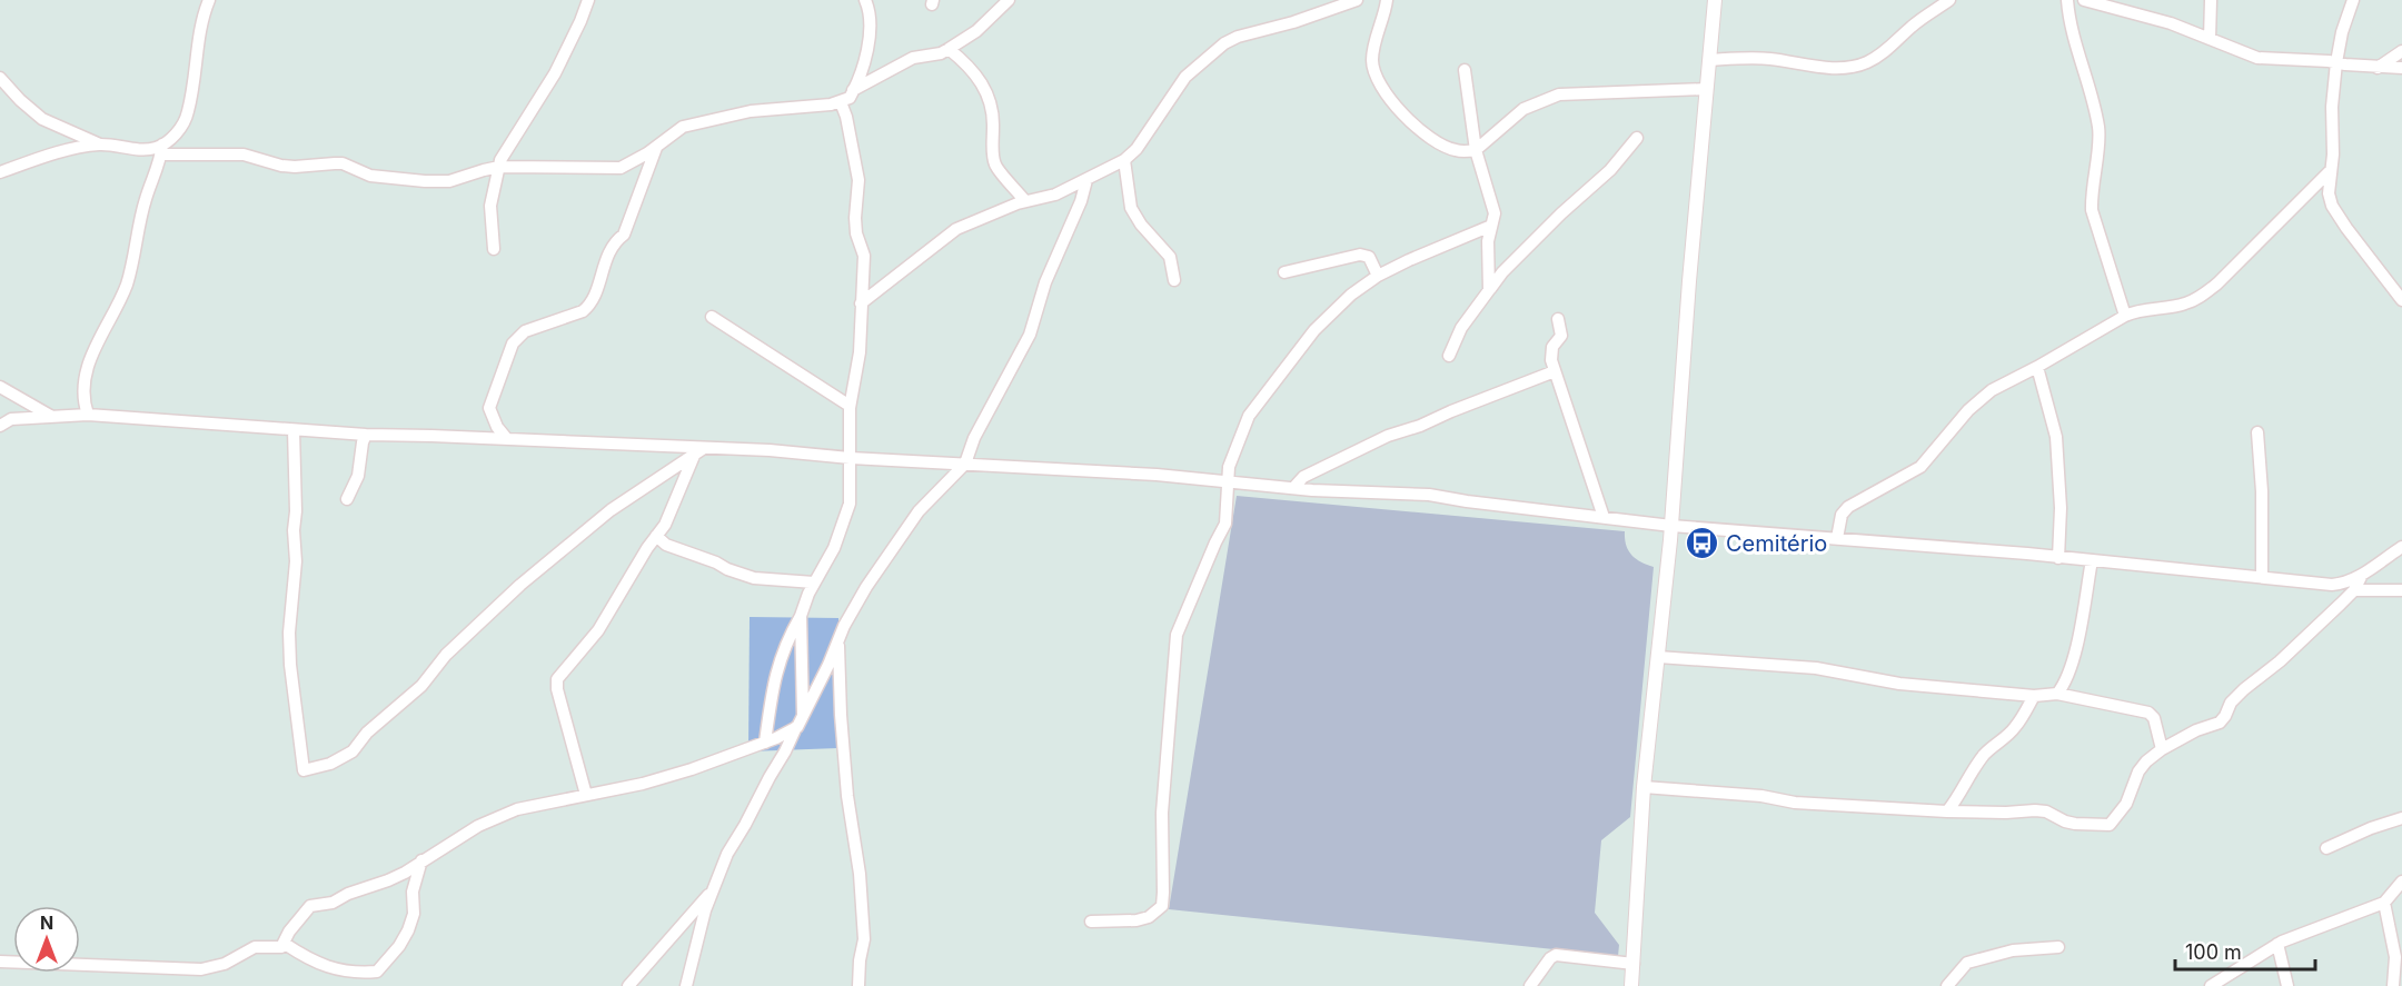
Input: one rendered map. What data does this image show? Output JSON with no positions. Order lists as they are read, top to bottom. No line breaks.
{"places":{"bus stop":["Cemitério"]},"scale_bar":"100 m","north":"top"}
